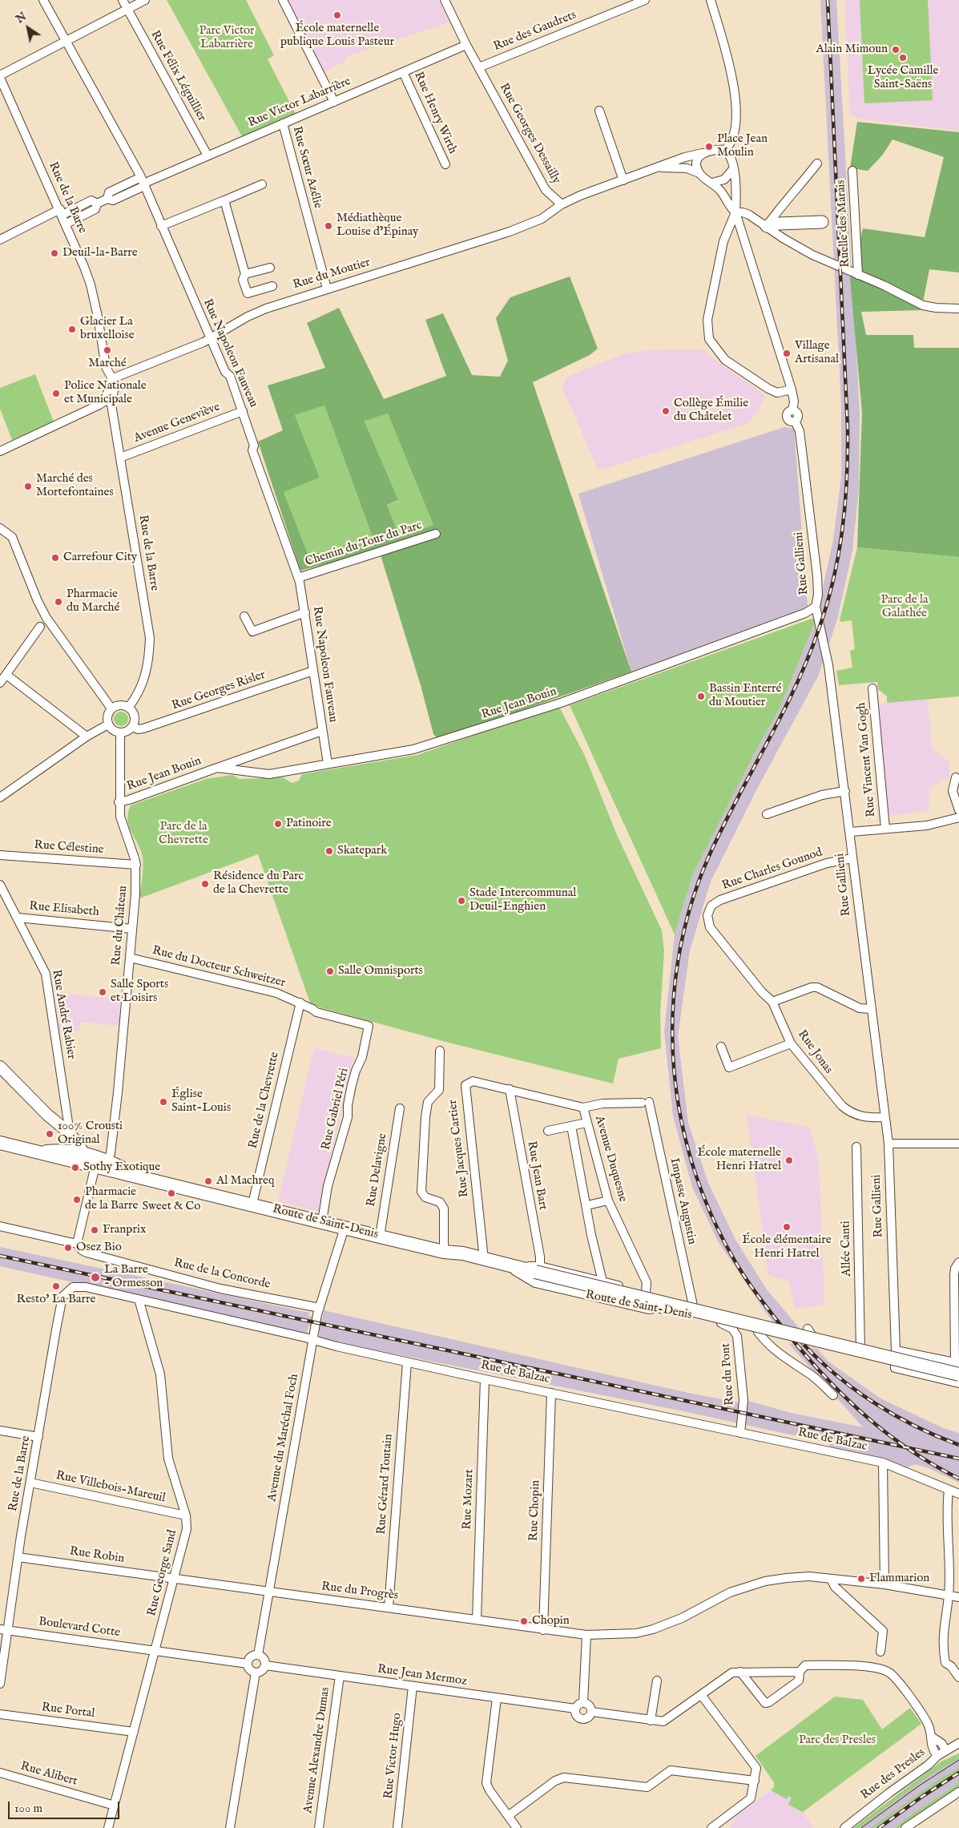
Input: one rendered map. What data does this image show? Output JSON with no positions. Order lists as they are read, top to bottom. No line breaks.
{"streets":{"main road":["Route de Saint-Denis"],"street":["Rue des Gaudrets","Rue Félix Léguillier","Rue Victor Labarrière","Rue Henry Wirth","Rue Georges Dessailly","Rue Sœur Azélie","Rue de la Barre","Ruelle des Marais","Rue du Moutier","Rue Napoleon Fauveau","Avenue Geneviève","Chemin du Tour du Parc","Rue Gallieni","Rue Georges Risler","Rue Jean Bouin","Rue Vincent Van Gogh","Rue Célestine","Rue Charles Gounod","Rue Elisabeth","Rue du Château","Rue du Docteur Schweitzer","Rue André Rabier","Rue Jonas","Rue de la Chevrette","Rue Gabriel Péri","Rue Jacques Cartier","Avenue Duquesne","Rue Delavigne","Rue Jean Bart","Impasse Augustin","Allée Canti","Rue de la Concorde","Rue de Balzac","Rue du Pont","Avenue du Maréchal Foch","Rue Gérard Toutain","Rue Villebois-Mareuil","Rue Mozart","Rue Chopin","Rue Robin","Rue George Sand","Rue du Progrès","Boulevard Cotte","Rue Jean Mermoz","Rue Portal","Avenue Alexandre Dumas","Rue Victor Hugo","Rue Alibert","Rue des Presles"]},"crossings":[["Rue des Gaudrets","Rue Georges Dessailly"],["Rue Félix Léguillier","Rue Victor Labarrière"],["Rue Victor Labarrière","Rue Henry Wirth"],["Rue Victor Labarrière","Rue Georges Dessailly"],["Rue Victor Labarrière","Rue Sœur Azélie"],["Rue Victor Labarrière","Rue de la Barre"],["Rue Victor Labarrière","Rue Napoleon Fauveau"],["Rue Georges Dessailly","Rue du Moutier"],["Rue Sœur Azélie","Rue du Moutier"],["Rue de la Barre","Rue du Moutier"],["Rue de la Barre","Avenue Geneviève"],["Rue de la Barre","Rue Georges Risler"],["Rue de la Barre","Rue du Château"],["Rue de la Barre","Rue de Balzac"],["Rue de la Barre","Rue Villebois-Mareuil"],["Rue de la Barre","Rue Robin"],["Rue de la Barre","Boulevard Cotte"],["Rue du Moutier","Rue Napoleon Fauveau"],["Rue Napoleon Fauveau","Avenue Geneviève"],["Rue Napoleon Fauveau","Chemin du Tour du Parc"],["Rue Napoleon Fauveau","Rue Georges Risler"],["Rue Napoleon Fauveau","Rue Jean Bouin"],["Rue Gallieni","Rue Jean Bouin"],["Rue Gallieni","Rue Charles Gounod"],["Rue Gallieni","Rue Jonas"],["Rue Georges Risler","Rue du Château"],["Rue Jean Bouin","Rue du Château"],["Rue Célestine","Rue du Château"],["Rue Charles Gounod","Rue Jonas"],["Rue Elisabeth","Rue du Château"],["Rue Elisabeth","Rue André Rabier"],["Rue du Château","Rue du Docteur Schweitzer"],["Rue du Château","Route de Saint-Denis"],["Rue du Château","Rue de la Concorde"],["Rue du Docteur Schweitzer","Rue de la Chevrette"],["Rue du Docteur Schweitzer","Rue Gabriel Péri"],["Rue de la Chevrette","Route de Saint-Denis"],["Rue Gabriel Péri","Route de Saint-Denis"],["Rue Jacques Cartier","Avenue Duquesne"],["Rue Jacques Cartier","Rue Jean Bart"],["Rue Jacques Cartier","Route de Saint-Denis"],["Avenue Duquesne","Impasse Augustin"],["Avenue Duquesne","Route de Saint-Denis"],["Rue Delavigne","Route de Saint-Denis"],["Rue Jean Bart","Route de Saint-Denis"],["Impasse Augustin","Route de Saint-Denis"],["Route de Saint-Denis","Rue du Pont"],["Route de Saint-Denis","Avenue du Maréchal Foch"],["Rue de la Concorde","Avenue du Maréchal Foch"],["Rue de Balzac","Rue du Pont"],["Rue de Balzac","Avenue du Maréchal Foch"],["Rue de Balzac","Rue Gérard Toutain"],["Rue de Balzac","Rue Mozart"],["Rue de Balzac","Rue Chopin"],["Rue de Balzac","Rue George Sand"],["Avenue du Maréchal Foch","Rue du Progrès"],["Avenue du Maréchal Foch","Rue Jean Mermoz"],["Rue Gérard Toutain","Rue du Progrès"],["Rue Villebois-Mareuil","Rue George Sand"],["Rue Mozart","Rue du Progrès"],["Rue Chopin","Rue du Progrès"],["Rue Robin","Rue George Sand"],["Rue Robin","Rue du Progrès"],["Rue George Sand","Rue du Progrès"],["Rue George Sand","Boulevard Cotte"],["Rue George Sand","Rue Portal"],["Rue George Sand","Rue Alibert"],["Rue Jean Mermoz","Avenue Alexandre Dumas"],["Rue Jean Mermoz","Rue Victor Hugo"]],"parks":["Parc Victor Labarrière","Parc de la Galathée","Parc de la Chevrette","Parc des Presles"],"places":["École maternelle publique Louis Pasteur","Alain Mimoun","Lycée Camille Saint-Saëns","Place Jean Moulin","Médiathèque Louise d’Épinay","Deuil-la-Barre","Glacier La bruxelloise","Marché","Village Artisanal","Police Nationale et Municipale","Collège Émilie du Châtelet","Marché des Mortefontaines","Carrefour City","Pharmacie du Marché","Bassin Enterré du Moutier","Patinoire","Skatepark","Résidence du Parc de la Chevrette","Stade Intercommunal Deuil-Enghien","Salle Omnisports","Salle Sports et Loisirs","Église Saint-Louis","100% Crousti Original","École maternelle Henri Hatrel","Sothy Exotique","Al Machreq","Sweet & Co","Pharmacie de la Barre","École élémentaire Henri Hatrel","Franprix","Osez Bio","La Barre - Ormesson","Resto' La Barre","Flammarion","Chopin"],"scale_bar":"100 m","north":"top left"}
